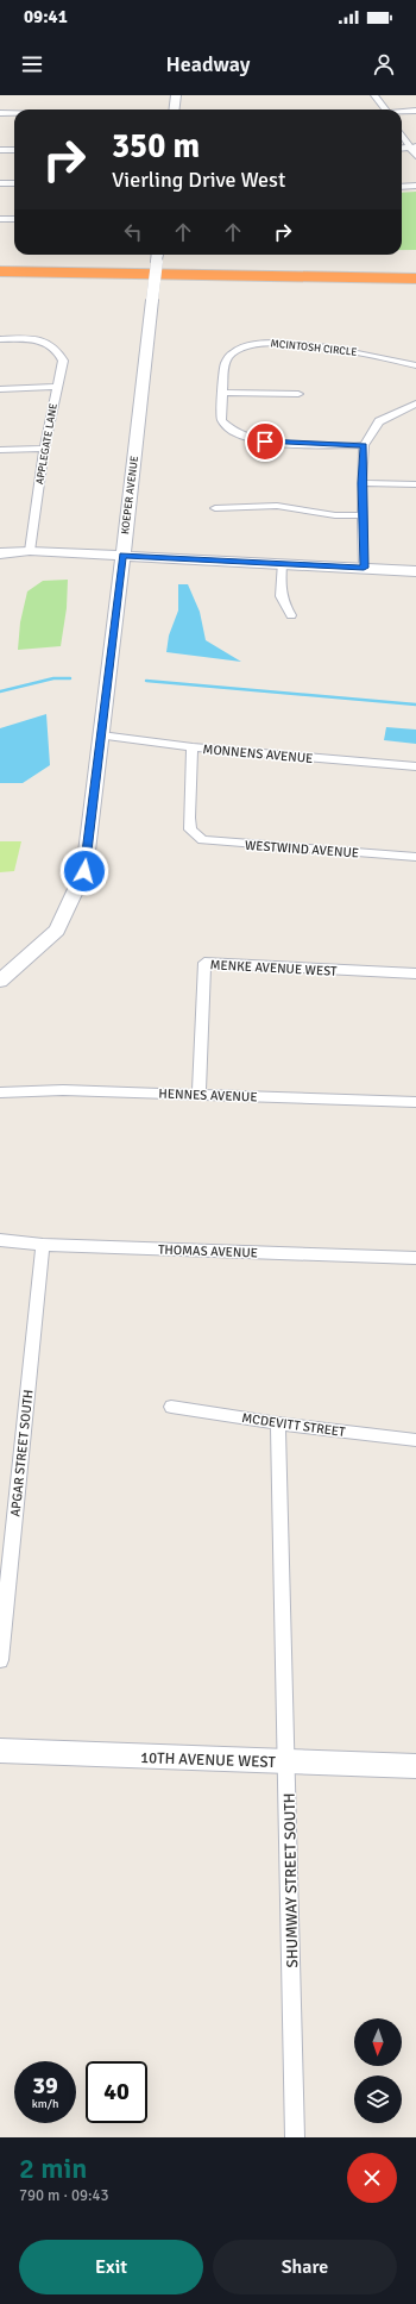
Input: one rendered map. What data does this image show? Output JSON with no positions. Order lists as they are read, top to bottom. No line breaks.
{"streets":{"street":["MCINTOSH CIRCLE","APPLEGATE LANE","KOEPER AVENUE","MONNENS AVENUE","WESTWIND AVENUE","MENKE AVENUE WEST","HENNES AVENUE","THOMAS AVENUE","MCDEVITT STREET","APGAR STREET SOUTH","10TH AVENUE WEST","SHUMWAY STREET SOUTH"]},"crossings":[["KOEPER AVENUE","MONNENS AVENUE"],["MONNENS AVENUE","WESTWIND AVENUE"],["MENKE AVENUE WEST","HENNES AVENUE"],["THOMAS AVENUE","APGAR STREET SOUTH"],["MCDEVITT STREET","SHUMWAY STREET SOUTH"],["10TH AVENUE WEST","SHUMWAY STREET SOUTH"]],"north":"bottom","page":{"status":"09:41","header":"Headway","turn":["350 m","Vierling Drive West"],"speed":"39 km/h","limit":"40","heading":["2 min","790 m · 09:43"],"buttons":["Exit","Share"]}}
